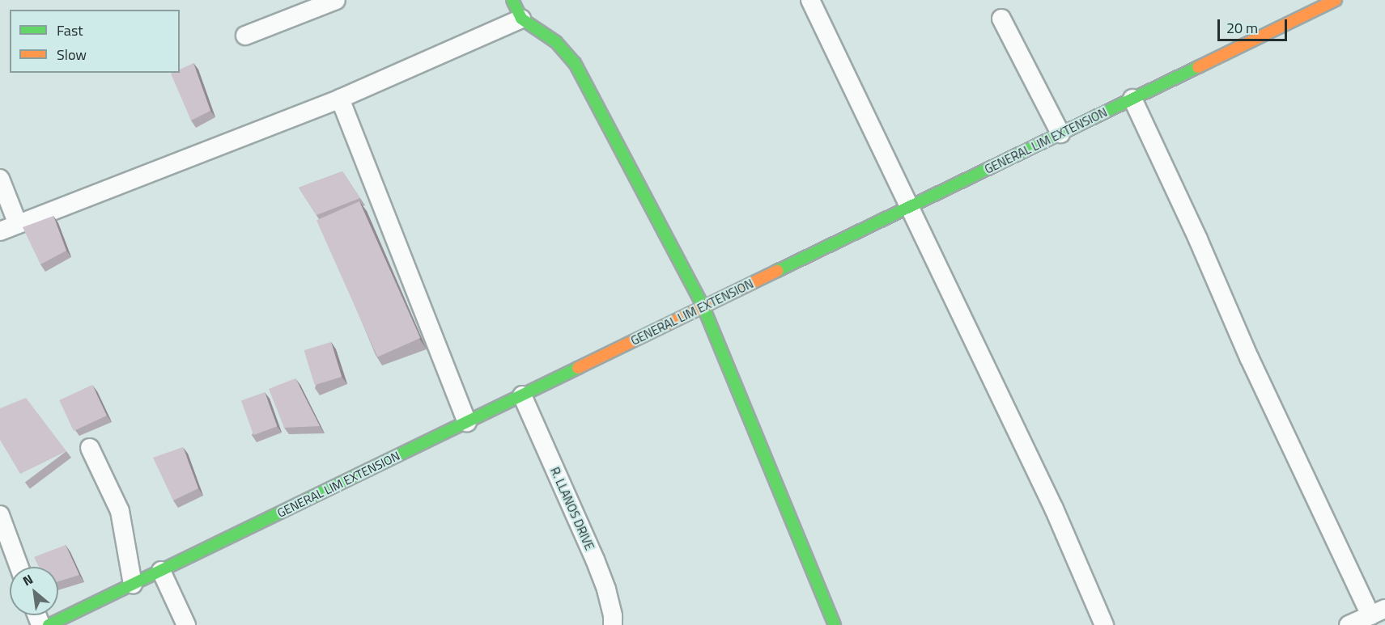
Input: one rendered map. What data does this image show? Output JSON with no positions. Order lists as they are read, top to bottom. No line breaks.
{"streets":{"street":["GENERAL LIM EXTENSION","R. LLANOS DRIVE"]},"crossings":[["GENERAL LIM EXTENSION","R. LLANOS DRIVE"]],"legend":["Fast","Slow"],"scale_bar":"20 m","north":"top left"}
